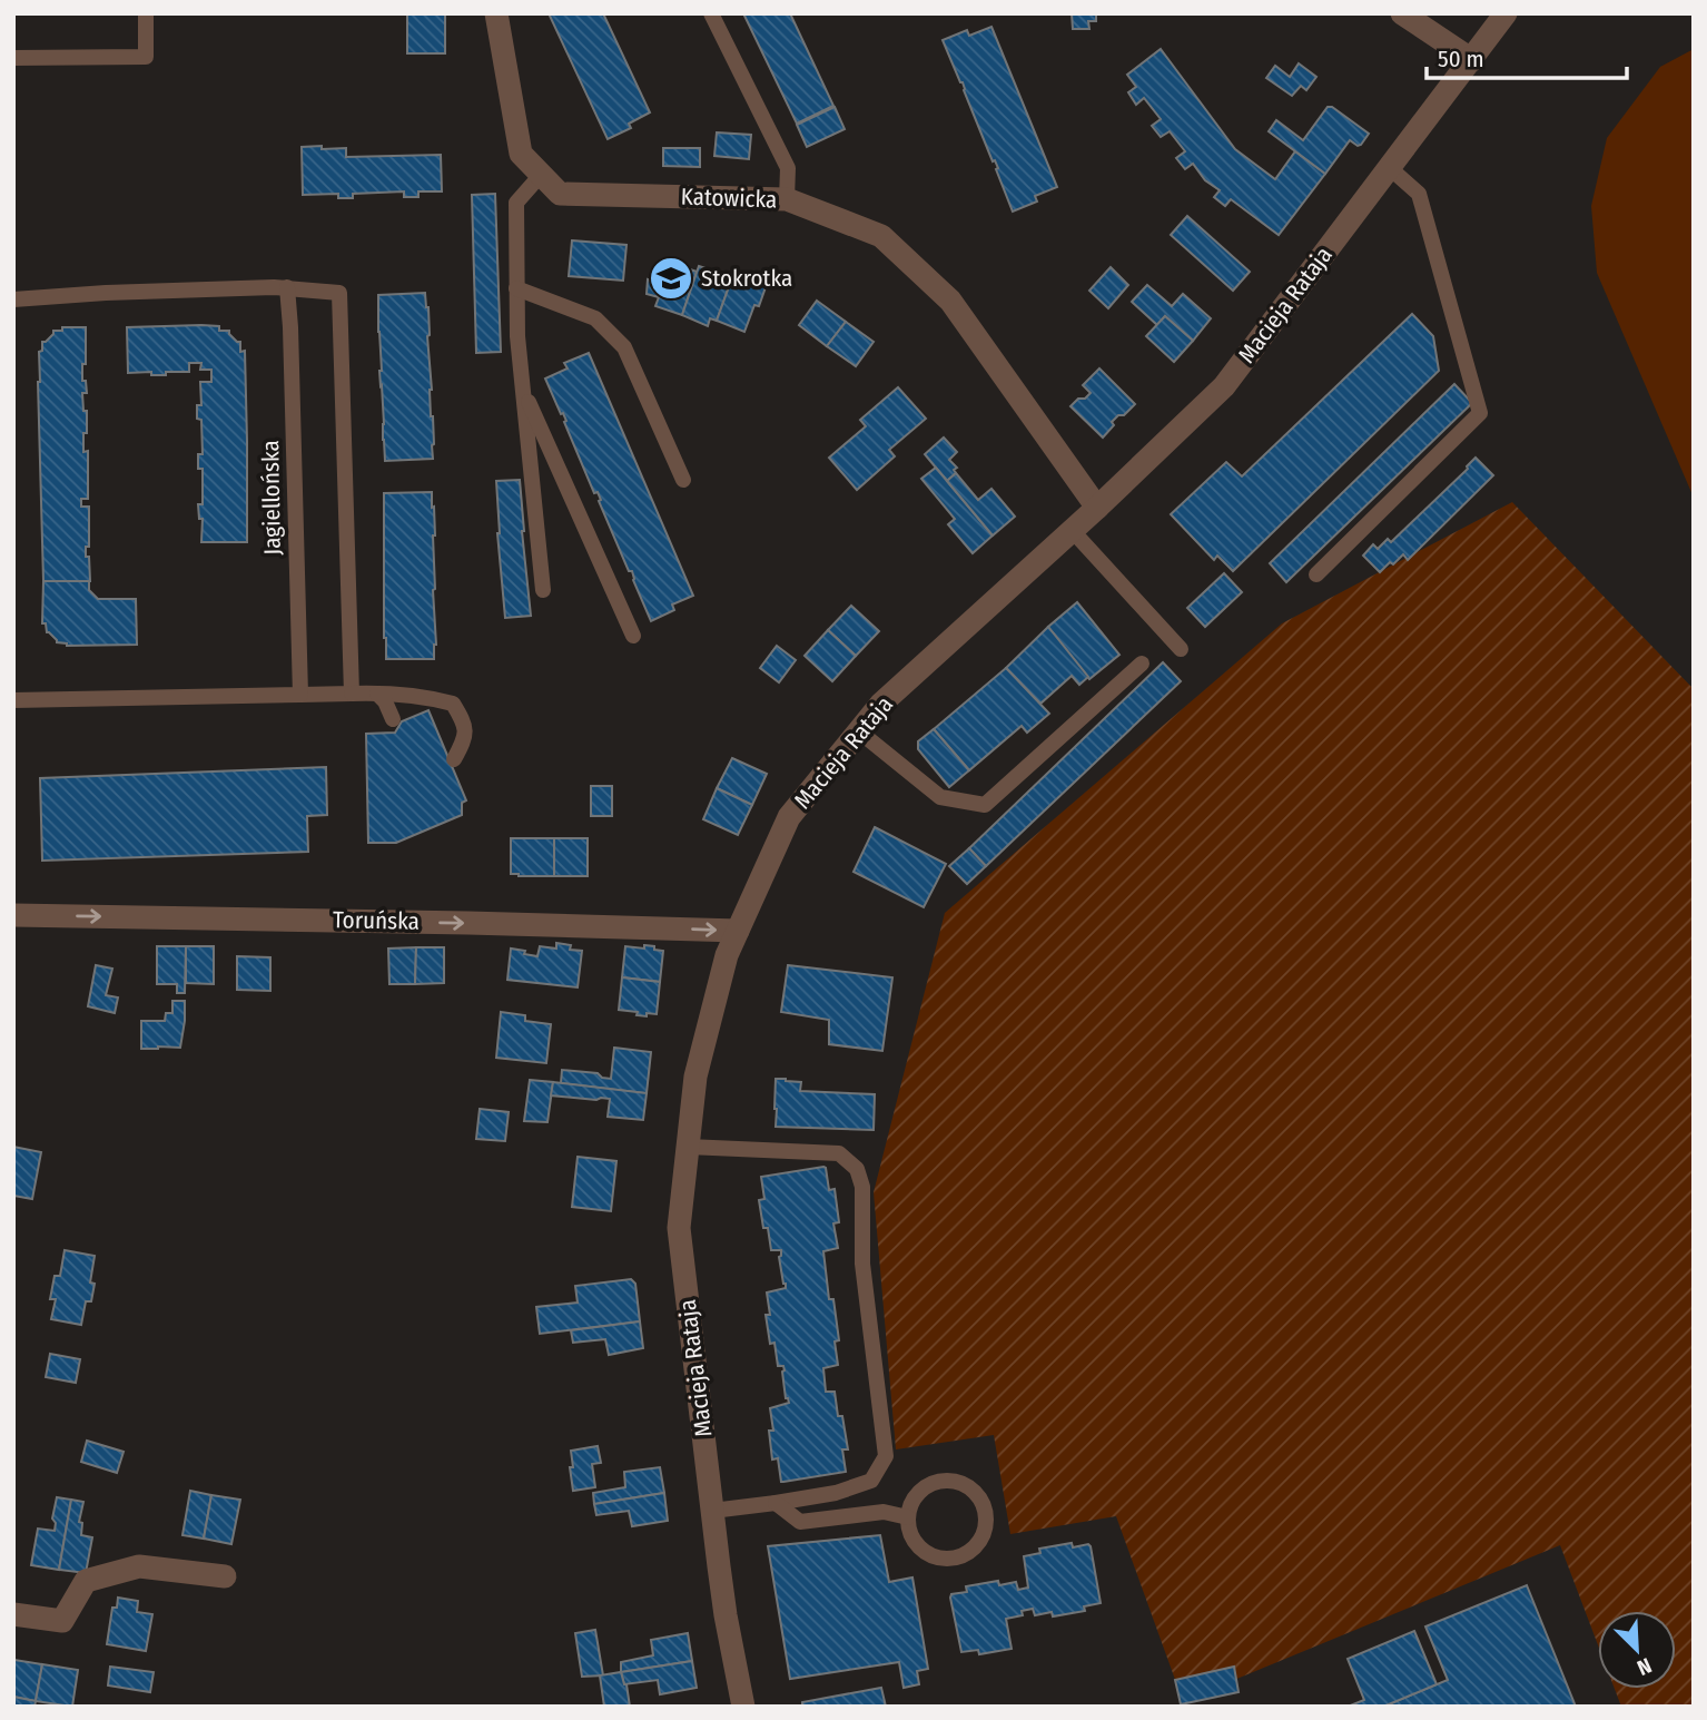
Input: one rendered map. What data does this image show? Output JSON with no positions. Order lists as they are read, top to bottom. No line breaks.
{"streets":{"street":["Katowicka","Macieja Rataja","Toruńska"],"lane":["Jagiellońska"]},"crossings":[["Katowicka","Macieja Rataja"],["Macieja Rataja","Toruńska"]],"one_way":["Toruńska"],"places":{"school or university":["Stokrotka"]},"scale_bar":"50 m","north":"bottom right"}
